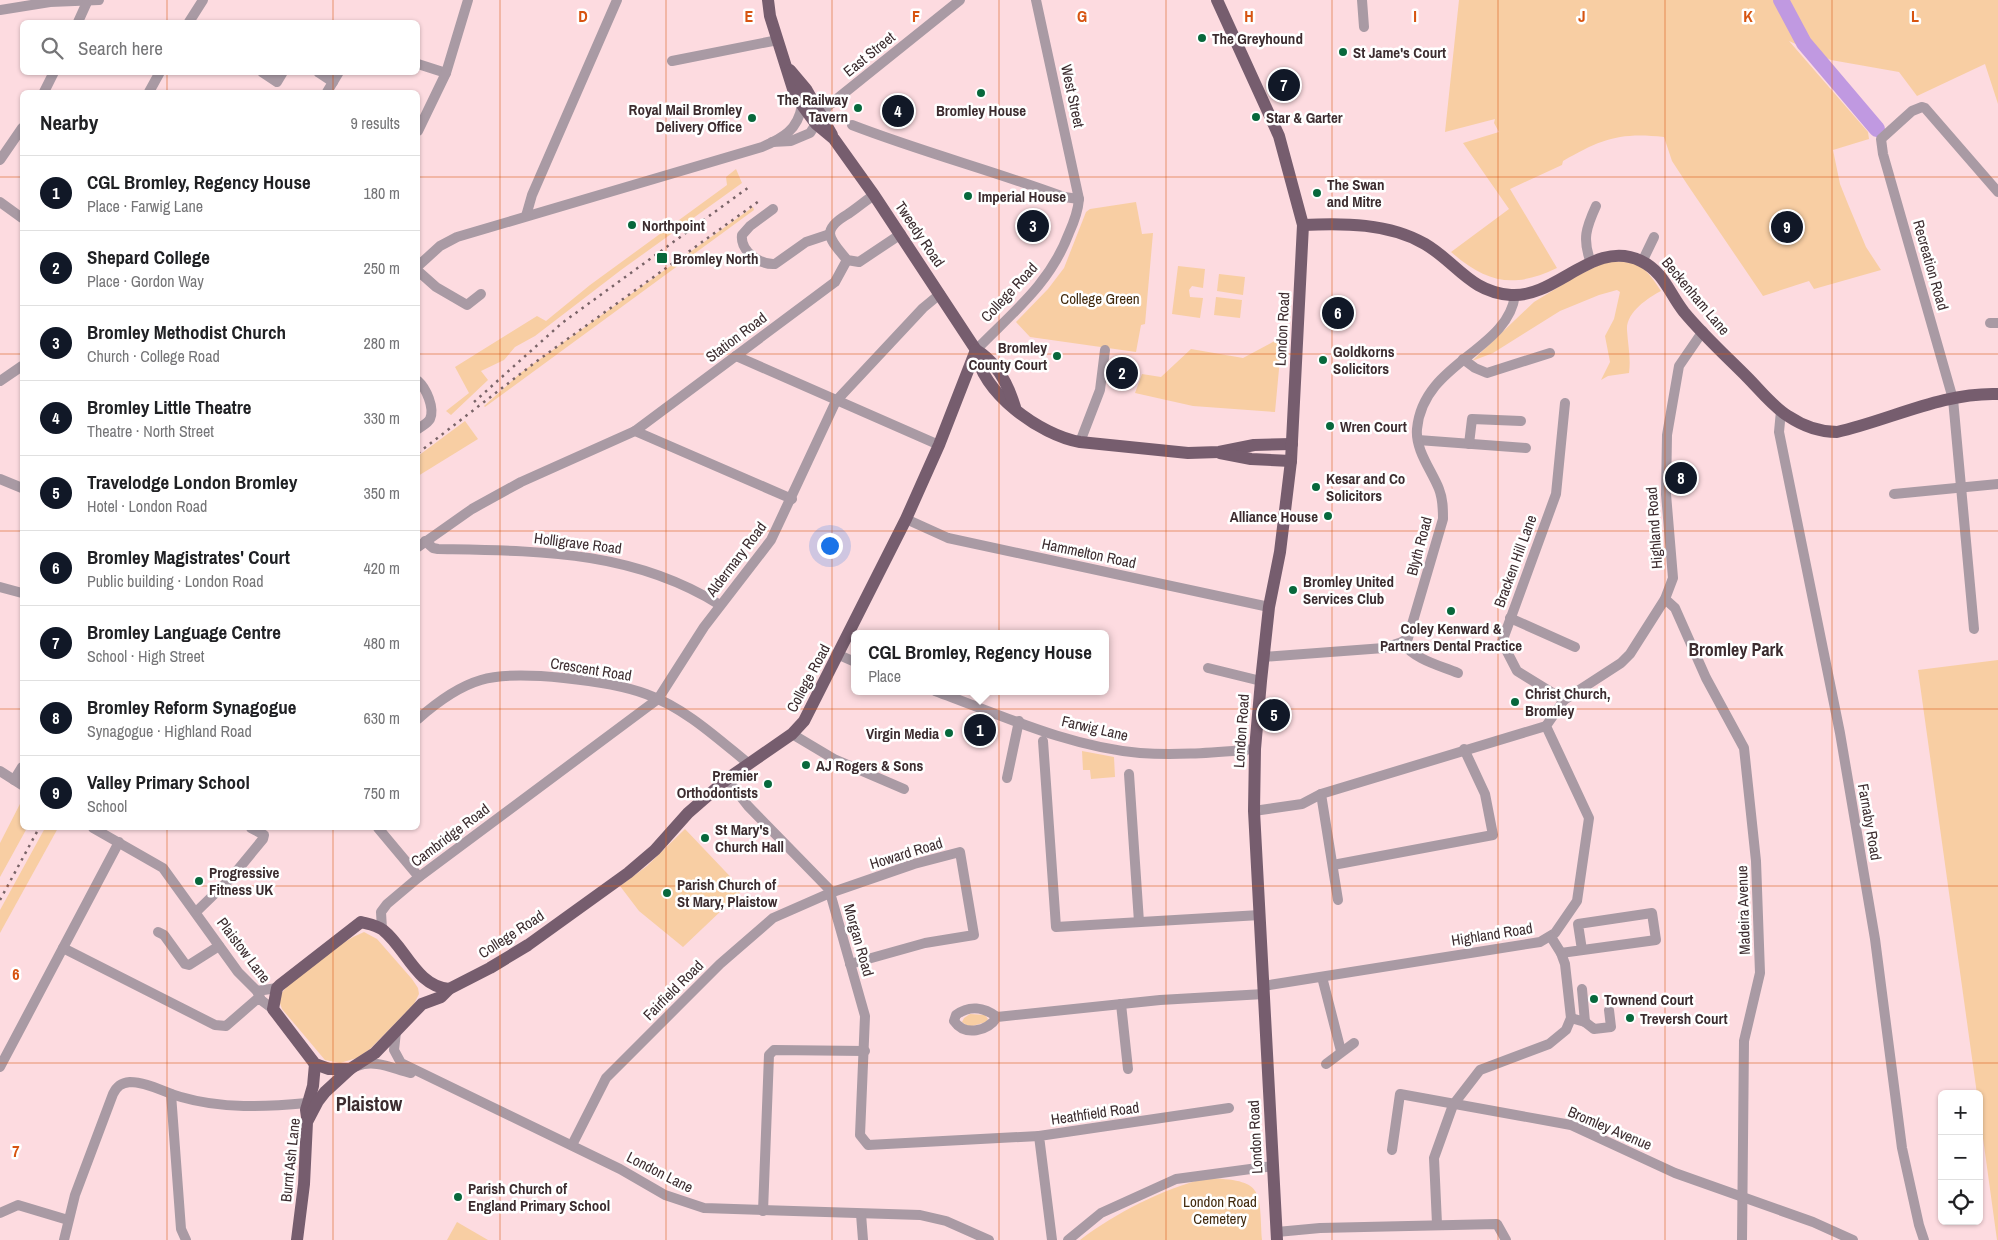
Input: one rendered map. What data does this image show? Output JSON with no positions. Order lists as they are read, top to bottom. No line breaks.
{"streets":{"main road":["Tweedy Road","College Road","Beckenham Lane","London Road","Plaistow Lane","Burnt Ash Lane"],"street":["East Street","West Street","Recreation Road","Station Road","Highland Road","Holligrave Road","Blyth Road","Hammelton Road","Aldermary Road","Bracken Hill Lane","Crescent Road","Farwig Lane","Farnaby Road","Cambridge Road","Howard Road","Madeira Avenue","Morgan Road","Fairfield Road","Heathfield Road","Bromley Avenue","London Lane"]},"crossings":[["East Street","Tweedy Road"],["West Street","College Road"],["Tweedy Road","College Road"],["Tweedy Road","London Road"],["Tweedy Road","Aldermary Road"],["Recreation Road","Beckenham Lane"],["College Road","Hammelton Road"],["College Road","Crescent Road"],["College Road","Cambridge Road"],["College Road","Morgan Road"],["College Road","Plaistow Lane"],["College Road","Burnt Ash Lane"],["Beckenham Lane","London Road"],["Beckenham Lane","Highland Road"],["Beckenham Lane","Farnaby Road"],["London Road","Highland Road"],["London Road","Hammelton Road"],["London Road","Farwig Lane"],["Station Road","Holligrave Road"],["Highland Road","Bracken Hill Lane"],["Highland Road","Madeira Avenue"],["Holligrave Road","Aldermary Road"],["Aldermary Road","Crescent Road"],["Aldermary Road","Cambridge Road"],["Crescent Road","Cambridge Road"],["Cambridge Road","Plaistow Lane"],["Cambridge Road","Burnt Ash Lane"],["Howard Road","Morgan Road"],["Howard Road","Fairfield Road"],["Madeira Avenue","Bromley Avenue"],["Morgan Road","Fairfield Road"],["Morgan Road","Heathfield Road"],["Plaistow Lane","Burnt Ash Lane"],["Fairfield Road","London Lane"]],"districts":["Bromley Park","Plaistow"],"parks":["College Green","London Road Cemetery"],"places":{"other":["The Greyhound","St Jame's Court","Bromley House","The Railway Tavern","Star & Garter","Royal Mail Bromley Delivery Office","The Swan and Mitre","Imperial House","Northpoint","Bromley County Court","Goldkorns Solicitors","Wren Court","Kesar and Co Solicitors","Alliance House","Bromley United Services Club","Coley Kenward & Partners Dental Practice","Christ Church, Bromley","Virgin Media","AJ Rogers & Sons","Premier Orthodontists","St Mary's Church Hall","Progressive Fitness UK","Parish Church of St Mary, Plaistow","Townend Court","Treversh Court","Parish Church of England Primary School"],"transit":["Bromley North"]},"page":{"search":"Search here","pins":["7","4","3","9","6","2","8","5","1"],"heading":["Nearby","9 results"],"list":[{"mark":"1","name":"CGL Bromley, Regency House","note":"Place · Farwig Lane","value":"180 m"},{"mark":"2","name":"Shepard College","note":"Place · Gordon Way","value":"250 m"},{"mark":"3","name":"Bromley Methodist Church","note":"Church · College Road","value":"280 m"},{"mark":"4","name":"Bromley Little Theatre","note":"Theatre · North Street","value":"330 m"},{"mark":"5","name":"Travelodge London Bromley","note":"Hotel · London Road","value":"350 m"},{"mark":"6","name":"Bromley Magistrates' Court","note":"Public building · London Road","value":"420 m"},{"mark":"7","name":"Bromley Language Centre","note":"School · High Street","value":"480 m"},{"mark":"8","name":"Bromley Reform Synagogue","note":"Synagogue · Highland Road","value":"630 m"},{"mark":"9","name":"Valley Primary School","note":"School","value":"750 m"}],"popup":["CGL Bromley, Regency House","Place"],"map_buttons":["+","−"]},"grid":{"columns":["D","E","F","G","H","I","J","K","L"],"rows":["6","7"]}}
